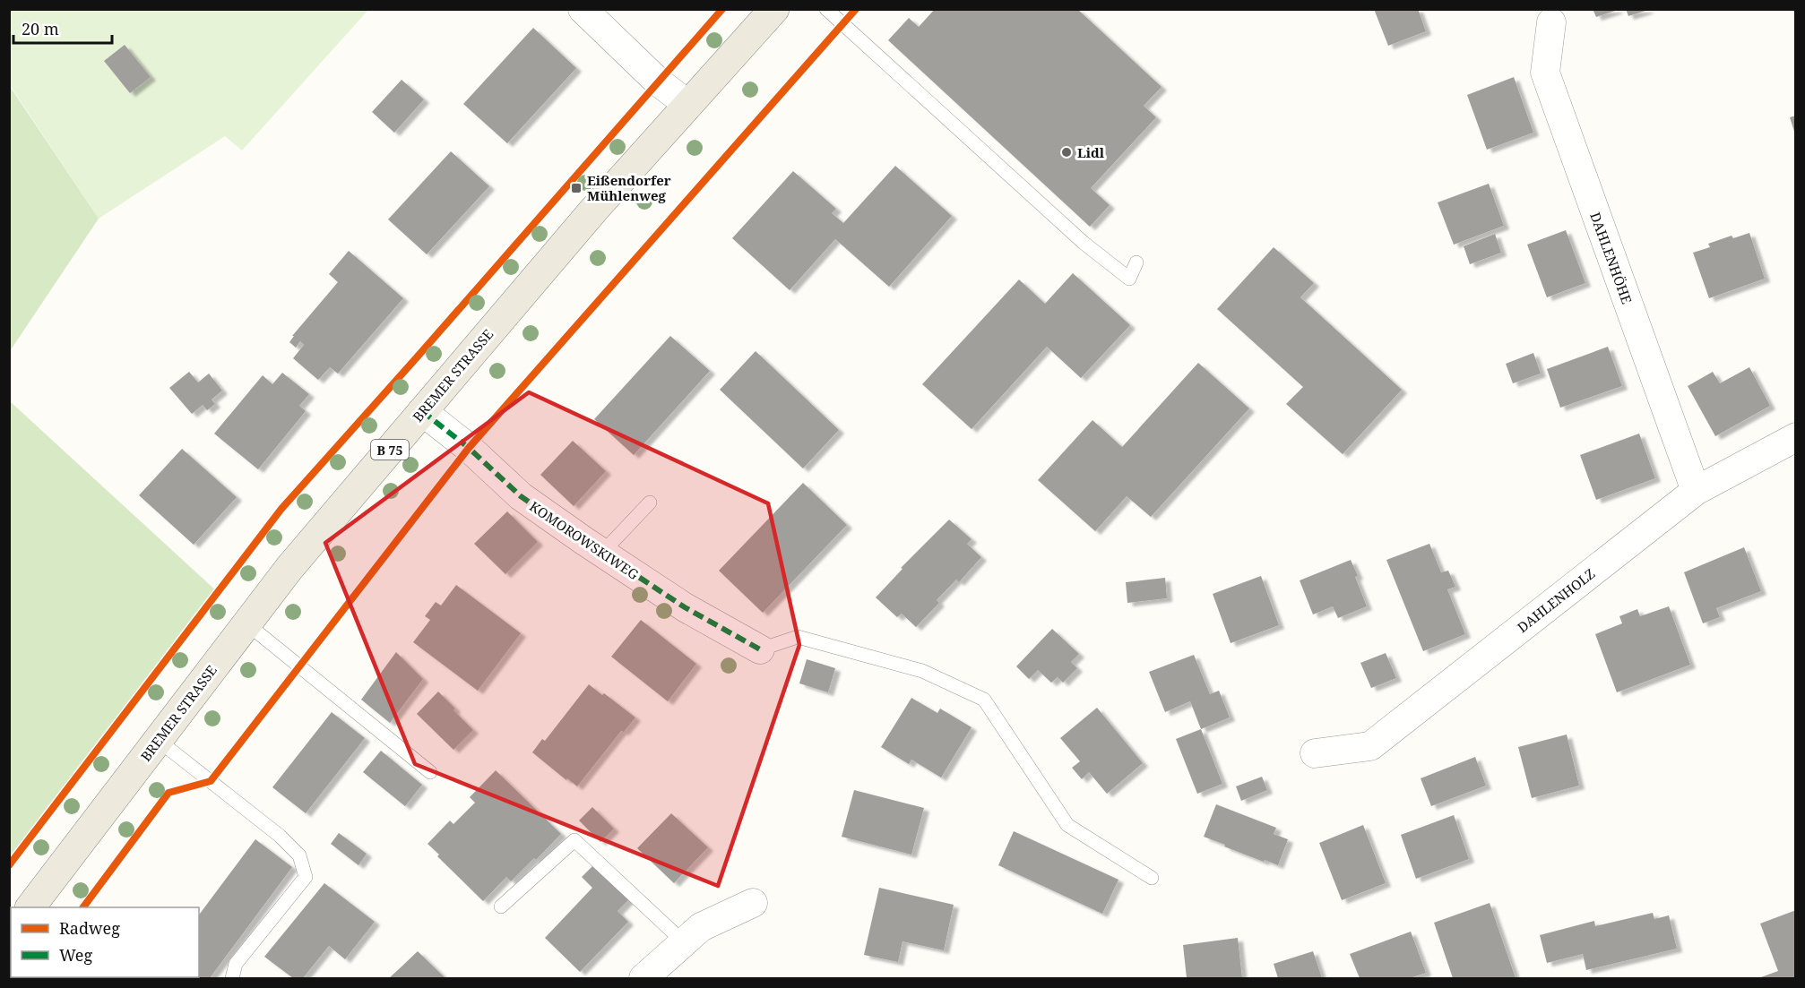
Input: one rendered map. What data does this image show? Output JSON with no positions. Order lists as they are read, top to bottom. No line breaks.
{"streets":{"main road":["BREMER STRASSE","B 75"],"street":["DAHLENHÖHE","KOMOROWSKIWEG","DAHLENHOLZ"]},"crossings":[["DAHLENHÖHE","DAHLENHOLZ"],["BREMER STRASSE","KOMOROWSKIWEG"]],"places":{"other":["Lidl"],"transit":["Eißendorfer Mühlenweg"]},"legend":["Radweg","Weg"],"scale_bar":"20 m"}
